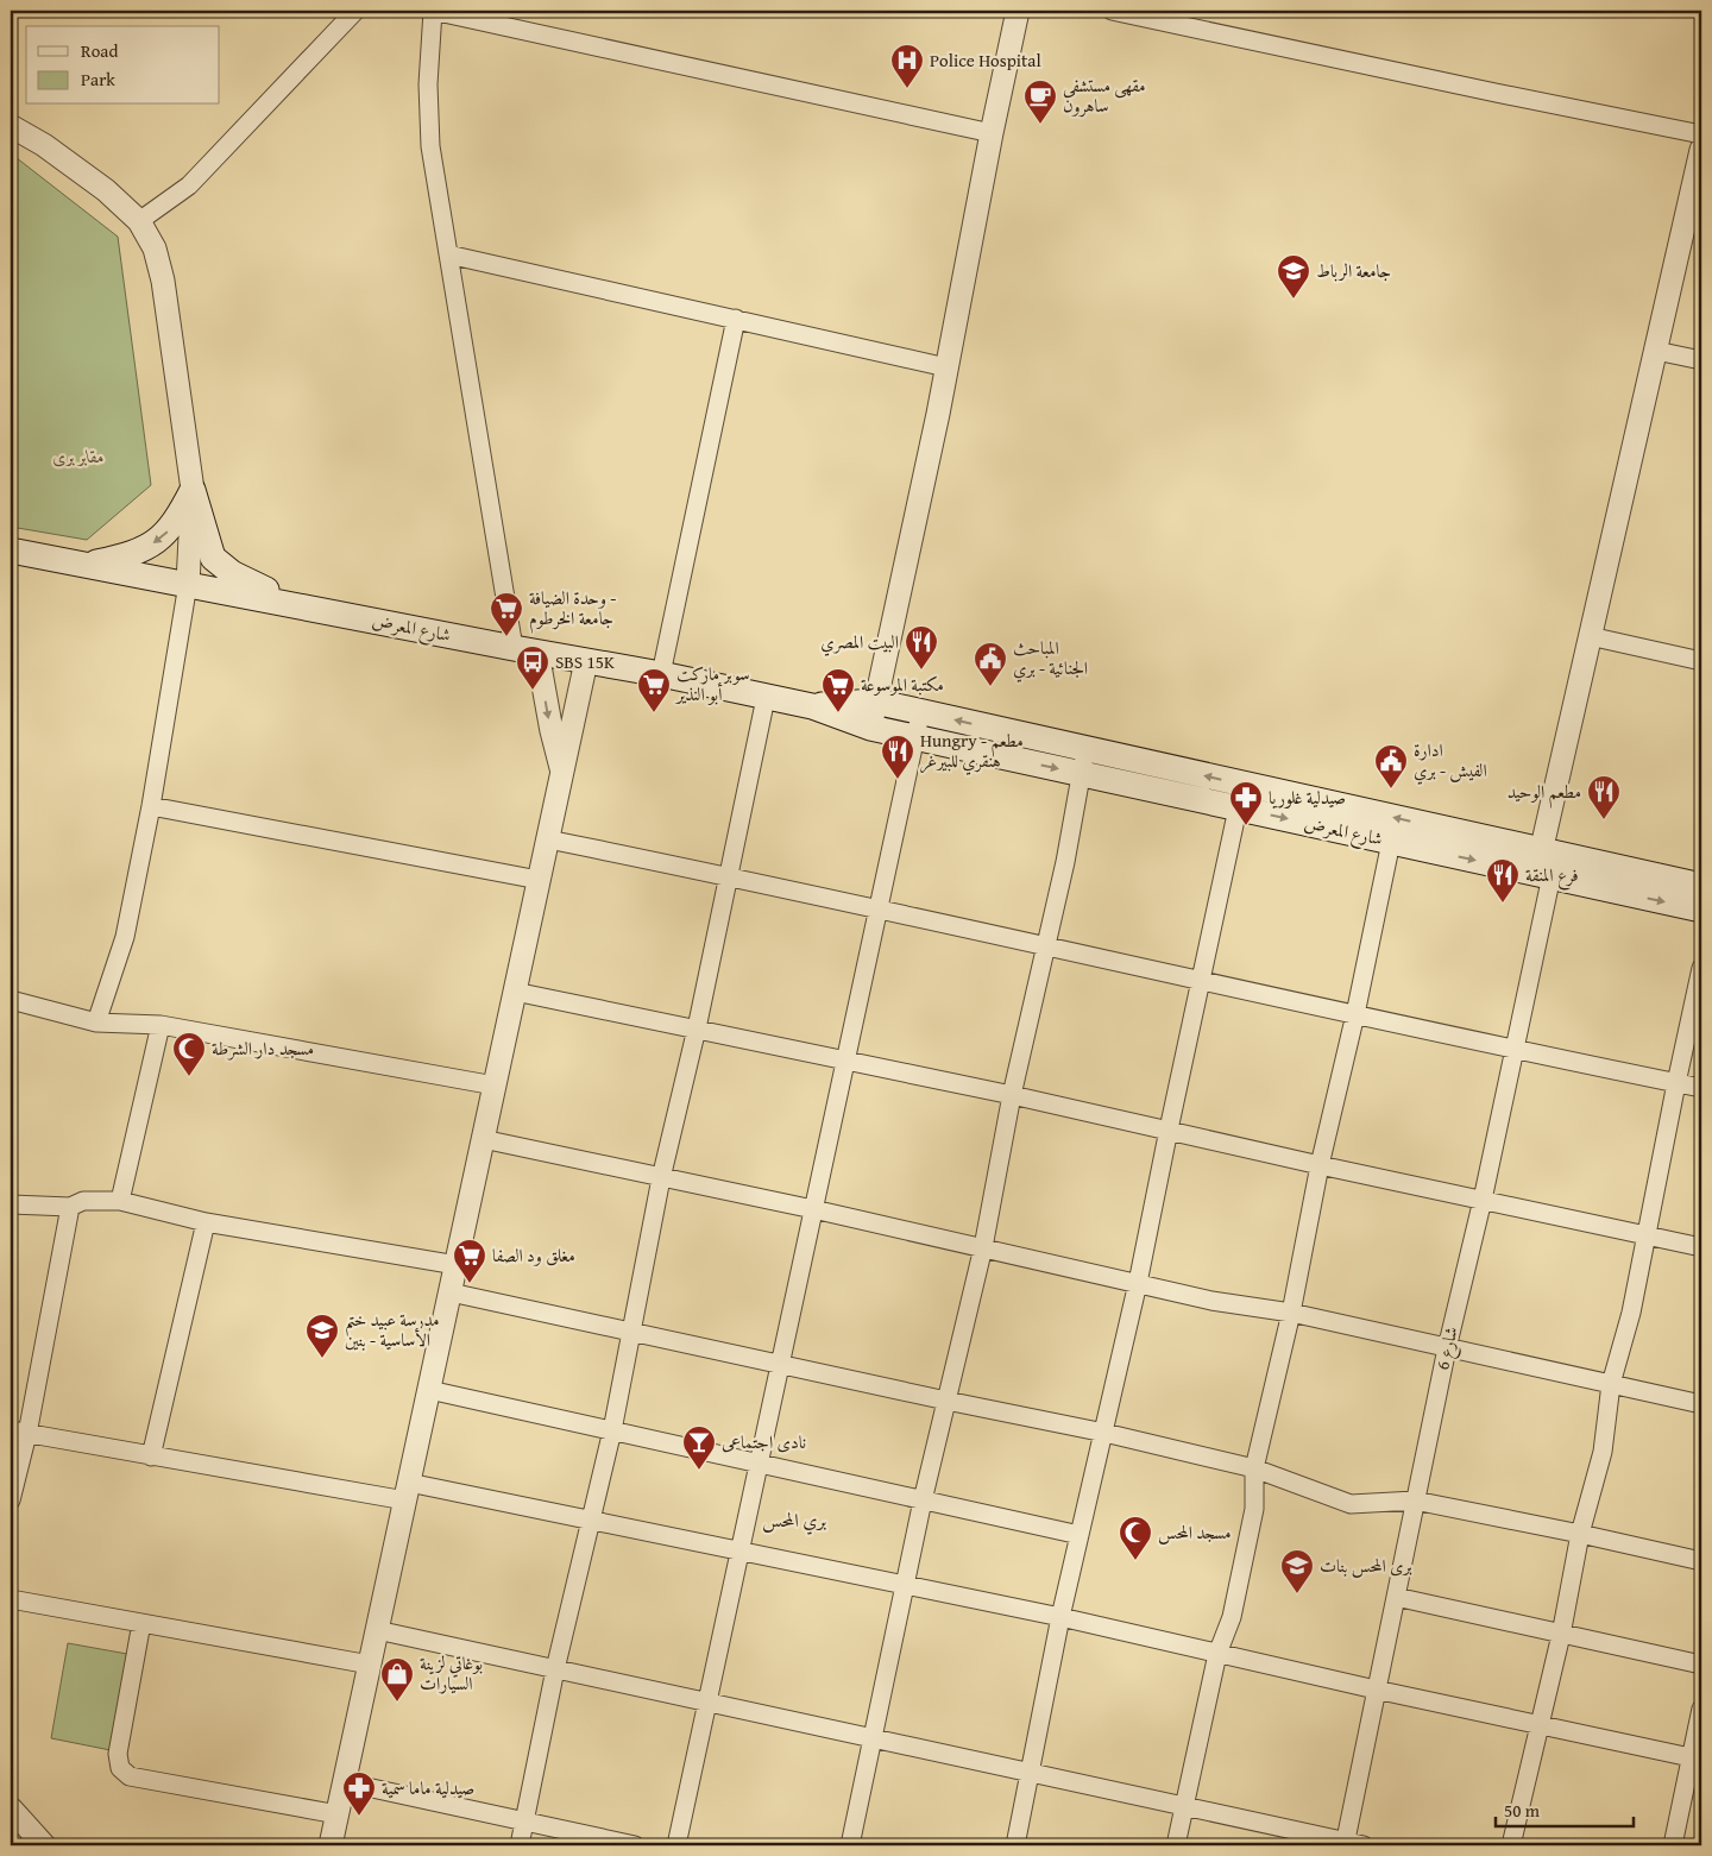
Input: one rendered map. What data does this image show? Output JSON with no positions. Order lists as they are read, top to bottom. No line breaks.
{"streets":{"main road":["شارع المعرض"],"street":["شارع 6"]},"crossings":[["شارع المعرض","شارع 6"]],"districts":["بري المحس"],"parks":["مقابر برى"],"places":{"hospital":["Police Hospital"],"cafe":["مقهى مستشفى ساهرون"],"school or university":["جامعة الرباط","مدرسة عبيد ختم الأساسية - بنين","برى المحس بنات"],"supermarket":["وحدة الضيافة - جامعة الخرطوم","سوبر ماركت أبو النذير","مكتبة الموسوعة","مغلق ود الصفا"],"restaurant":["البيت المصري","Hungry - مطعم هنقري للبيرغر","مطعم الوحيد","فرع المنقة"],"public building":["المباحث الجنائية - بري","ادارة الفيش - بري"],"bus stop":["SBS 15K"],"pharmacy":["صيدلية غلوريا","صيدلية ماما سمية"],"mosque":["مسجد دار الشرطة","مسجد المحس"],"bar":["نادى اجتماعى"],"shop":["بوغاتي لزينة السيارات"]},"legend":["Road","Park"],"scale_bar":"50 m"}
